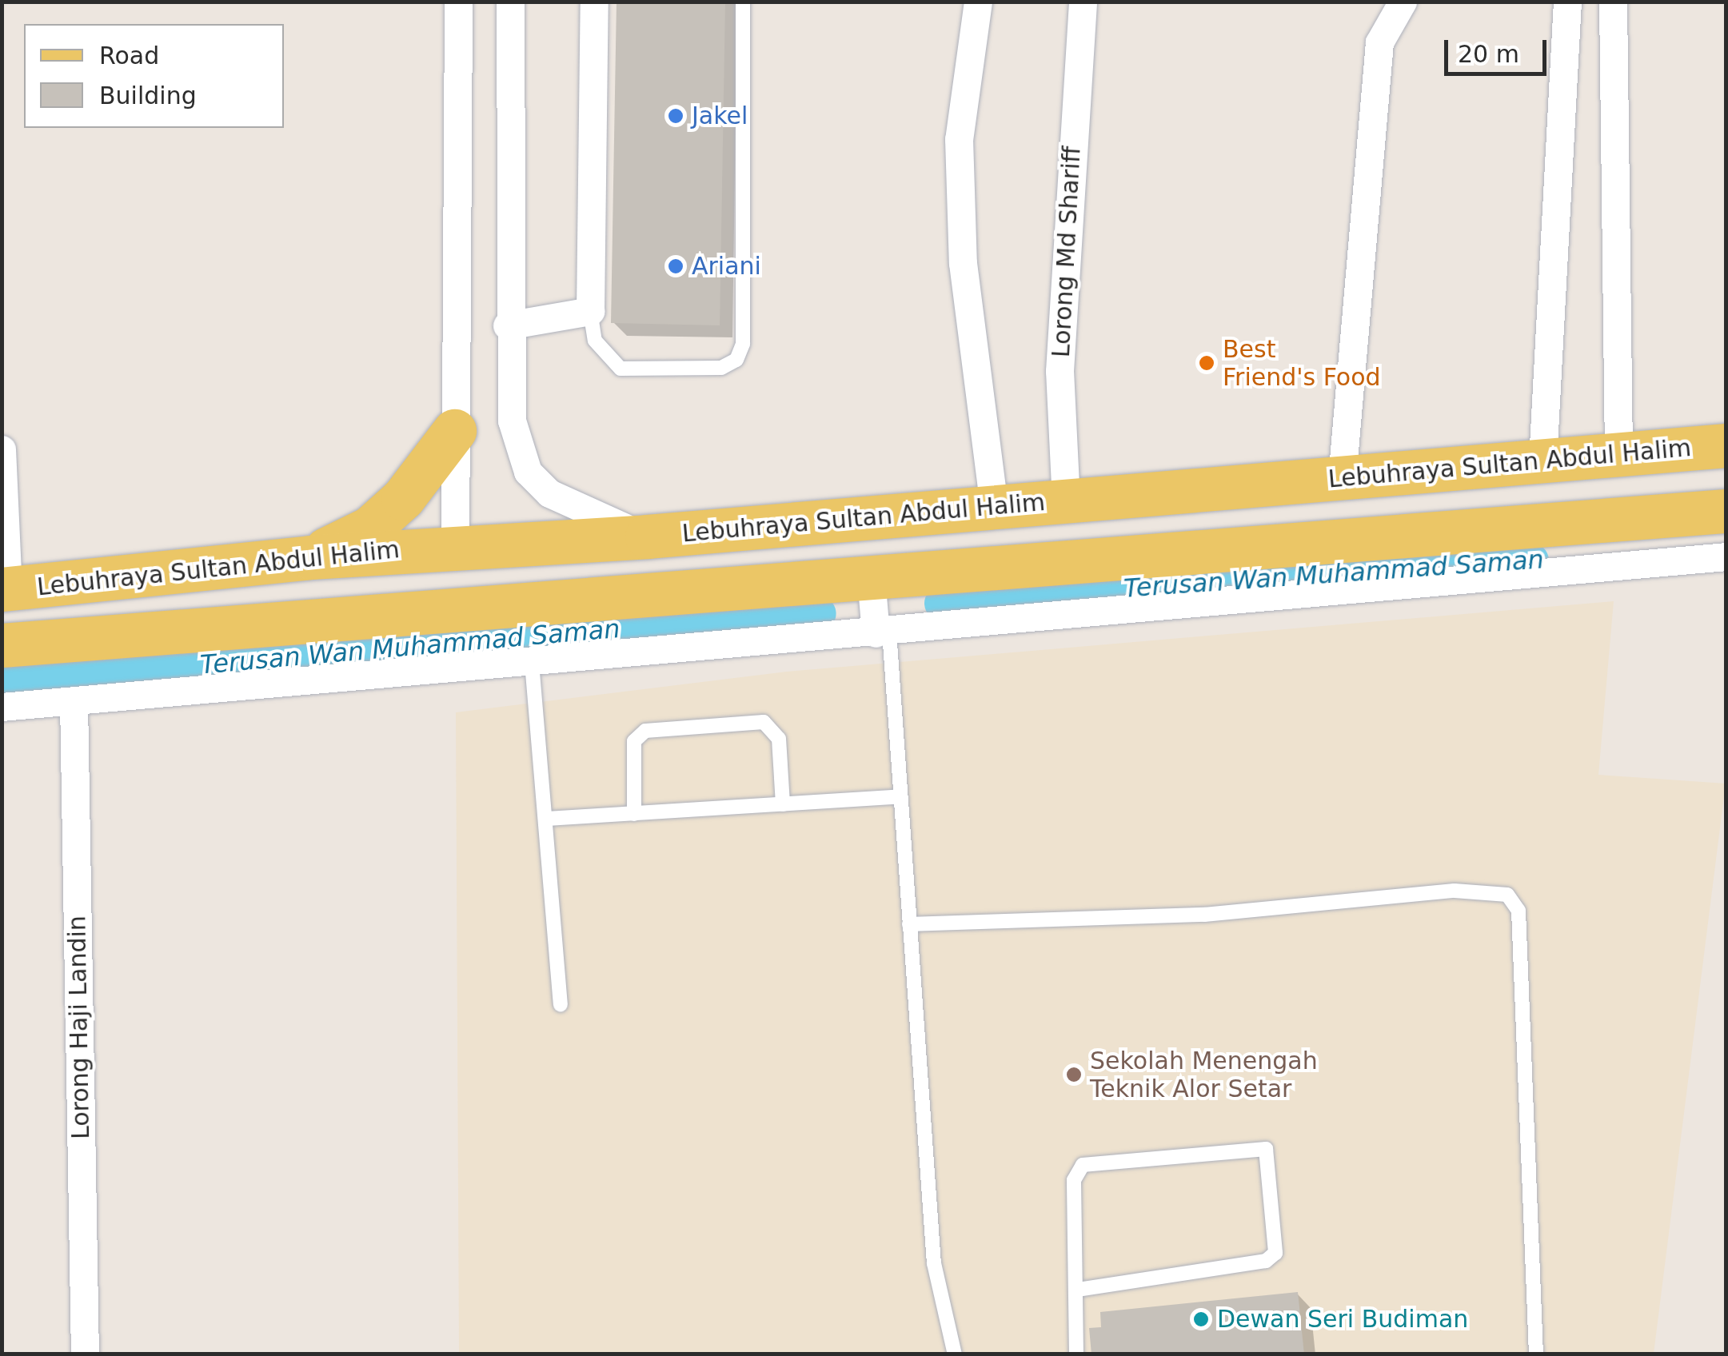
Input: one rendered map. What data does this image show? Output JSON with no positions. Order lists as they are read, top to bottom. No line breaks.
{"streets":{"main road":["Lebuhraya Sultan Abdul Halim"],"street":["Lorong Md Shariff","Lorong Haji Landin"]},"crossings":[["Lorong Md Shariff","Lebuhraya Sultan Abdul Halim"]],"water":["Terusan Wan Muhammad Saman"],"places":["Jakel","Ariani","Best Friend's Food","Sekolah Menengah Teknik Alor Setar","Dewan Seri Budiman"],"legend":["Road","Building"],"scale_bar":"20 m"}
